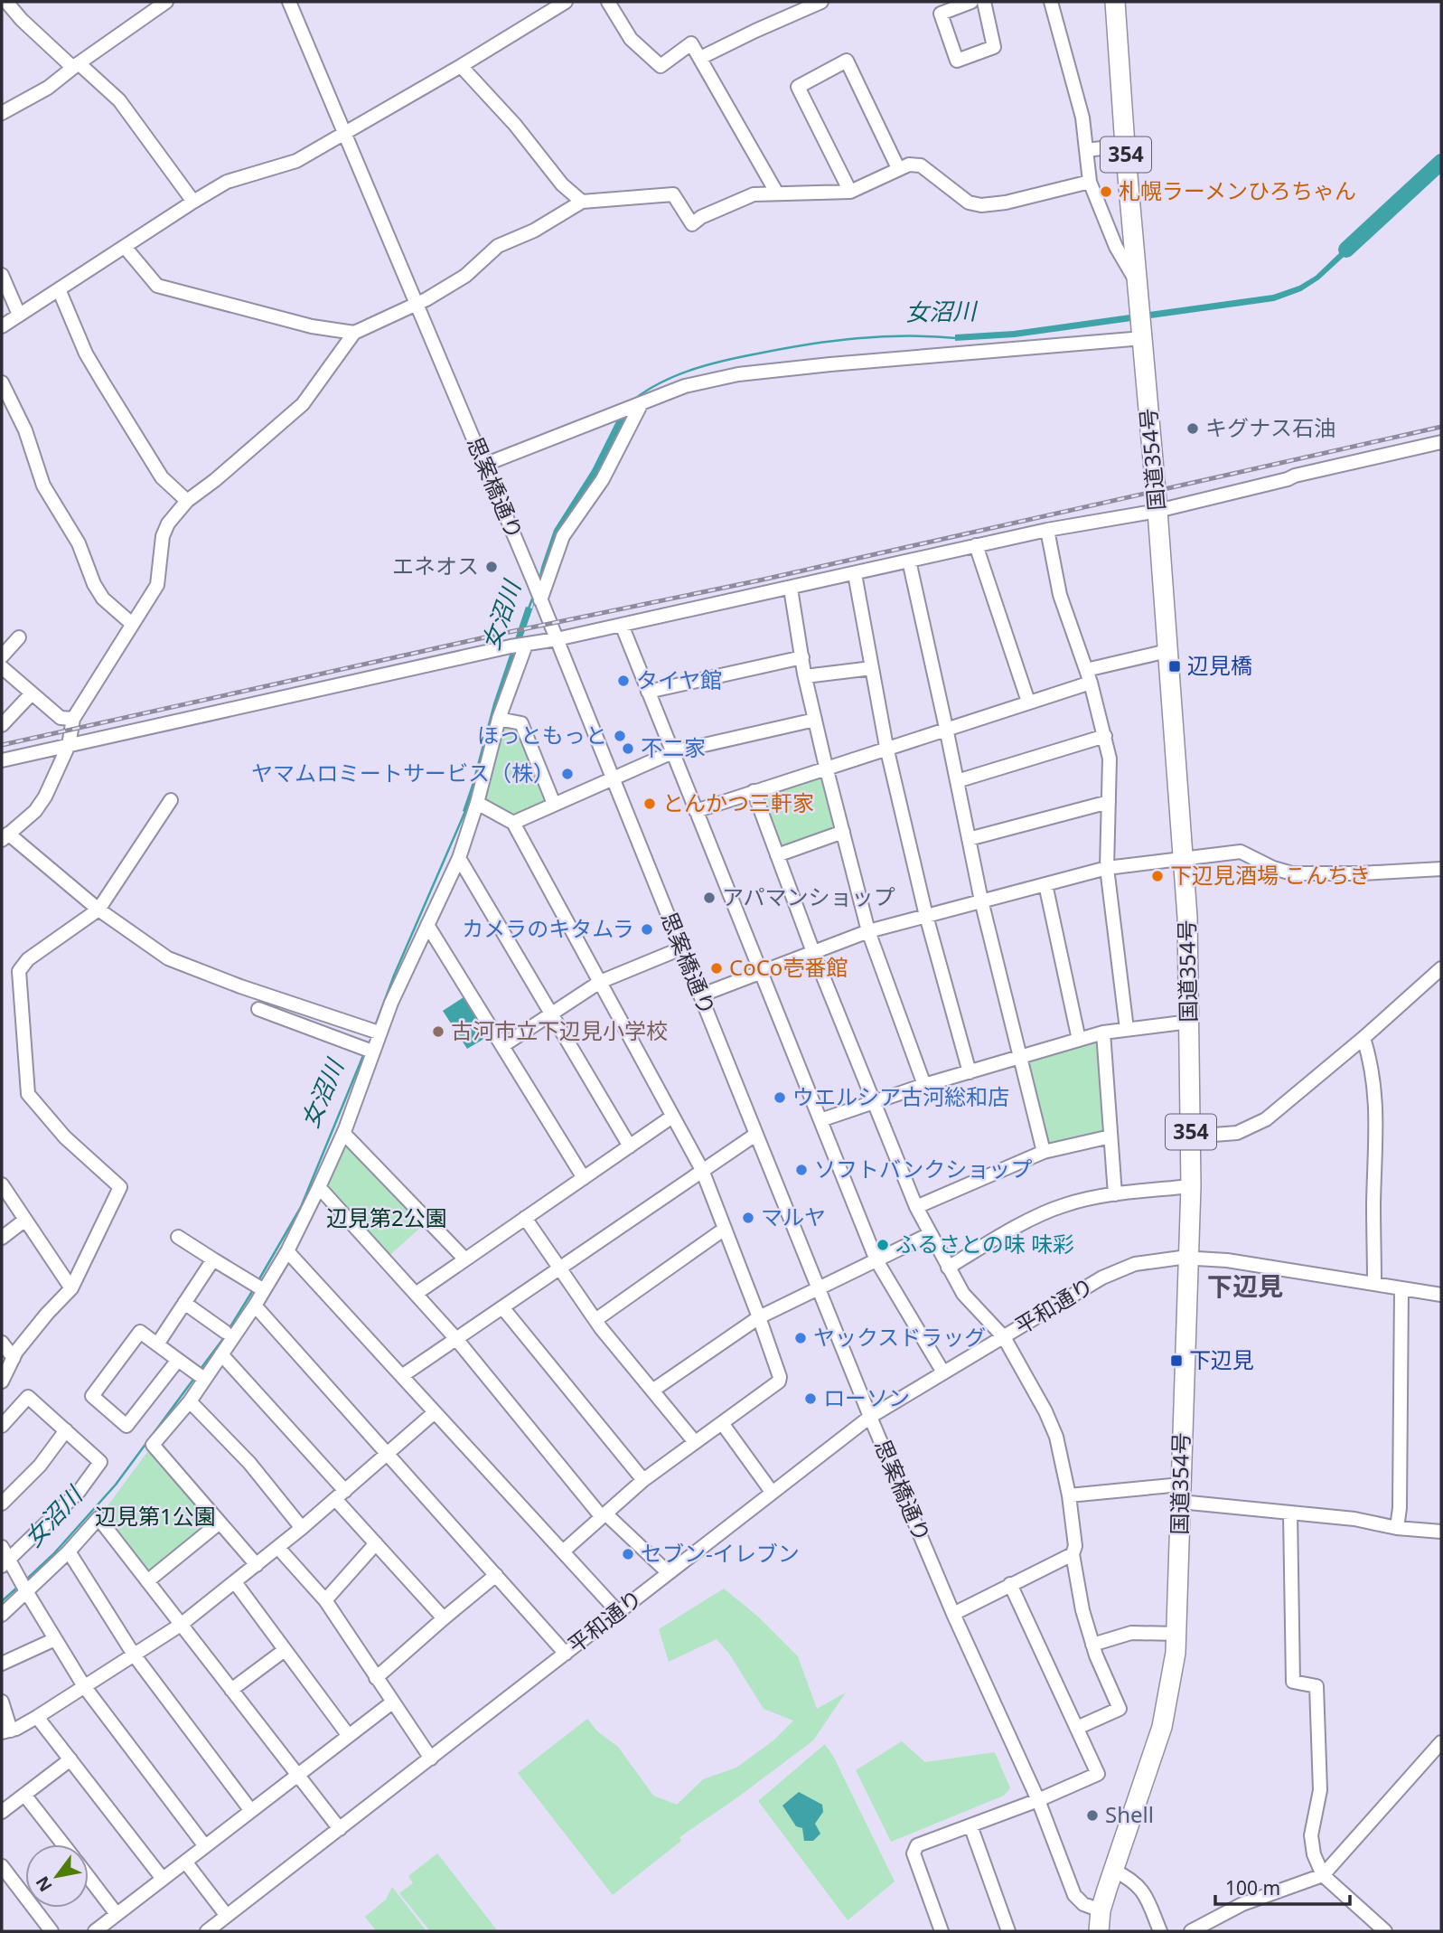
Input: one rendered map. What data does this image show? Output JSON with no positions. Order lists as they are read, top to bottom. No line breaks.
{"streets":{"highway":["354","国道354号"],"street":["思案橋通り","平和通り"]},"crossings":[["国道354号","思案橋通り"],["国道354号","平和通り"],["思案橋通り","平和通り"]],"districts":["下辺見"],"water":["女沼川"],"parks":["辺見第2公園","辺見第1公園"],"places":{"other":["札幌ラーメンひろちゃん","キグナス石油","エネオス","タイヤ館","ほっともっと","不二家","ヤマムロミートサービス（株）","とんかつ三軒家","下辺見酒場 こんちき","アパマンショップ","カメラのキタムラ","CoCo壱番館","古河市立下辺見小学校","ウエルシア古河総和店","ソフトバンクショップ","マルヤ","ふるさとの味 味彩","ヤックスドラッグ","ローソン","セブン-イレブン","Shell"],"transit":["辺見橋","下辺見"]},"scale_bar":"100 m","north":"bottom left"}
